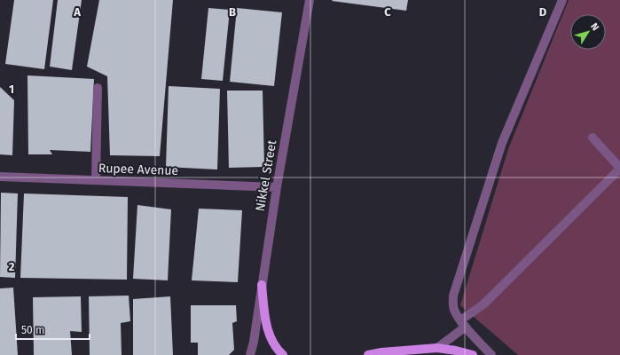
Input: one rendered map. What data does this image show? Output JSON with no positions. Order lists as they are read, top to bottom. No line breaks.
{"streets":{"street":["Rupee Avenue","Nikkel Street"]},"crossings":[["Rupee Avenue","Nikkel Street"]],"scale_bar":"50 m","north":"top right","grid":{"columns":["A","B","C","D"],"rows":["1","2"]}}
